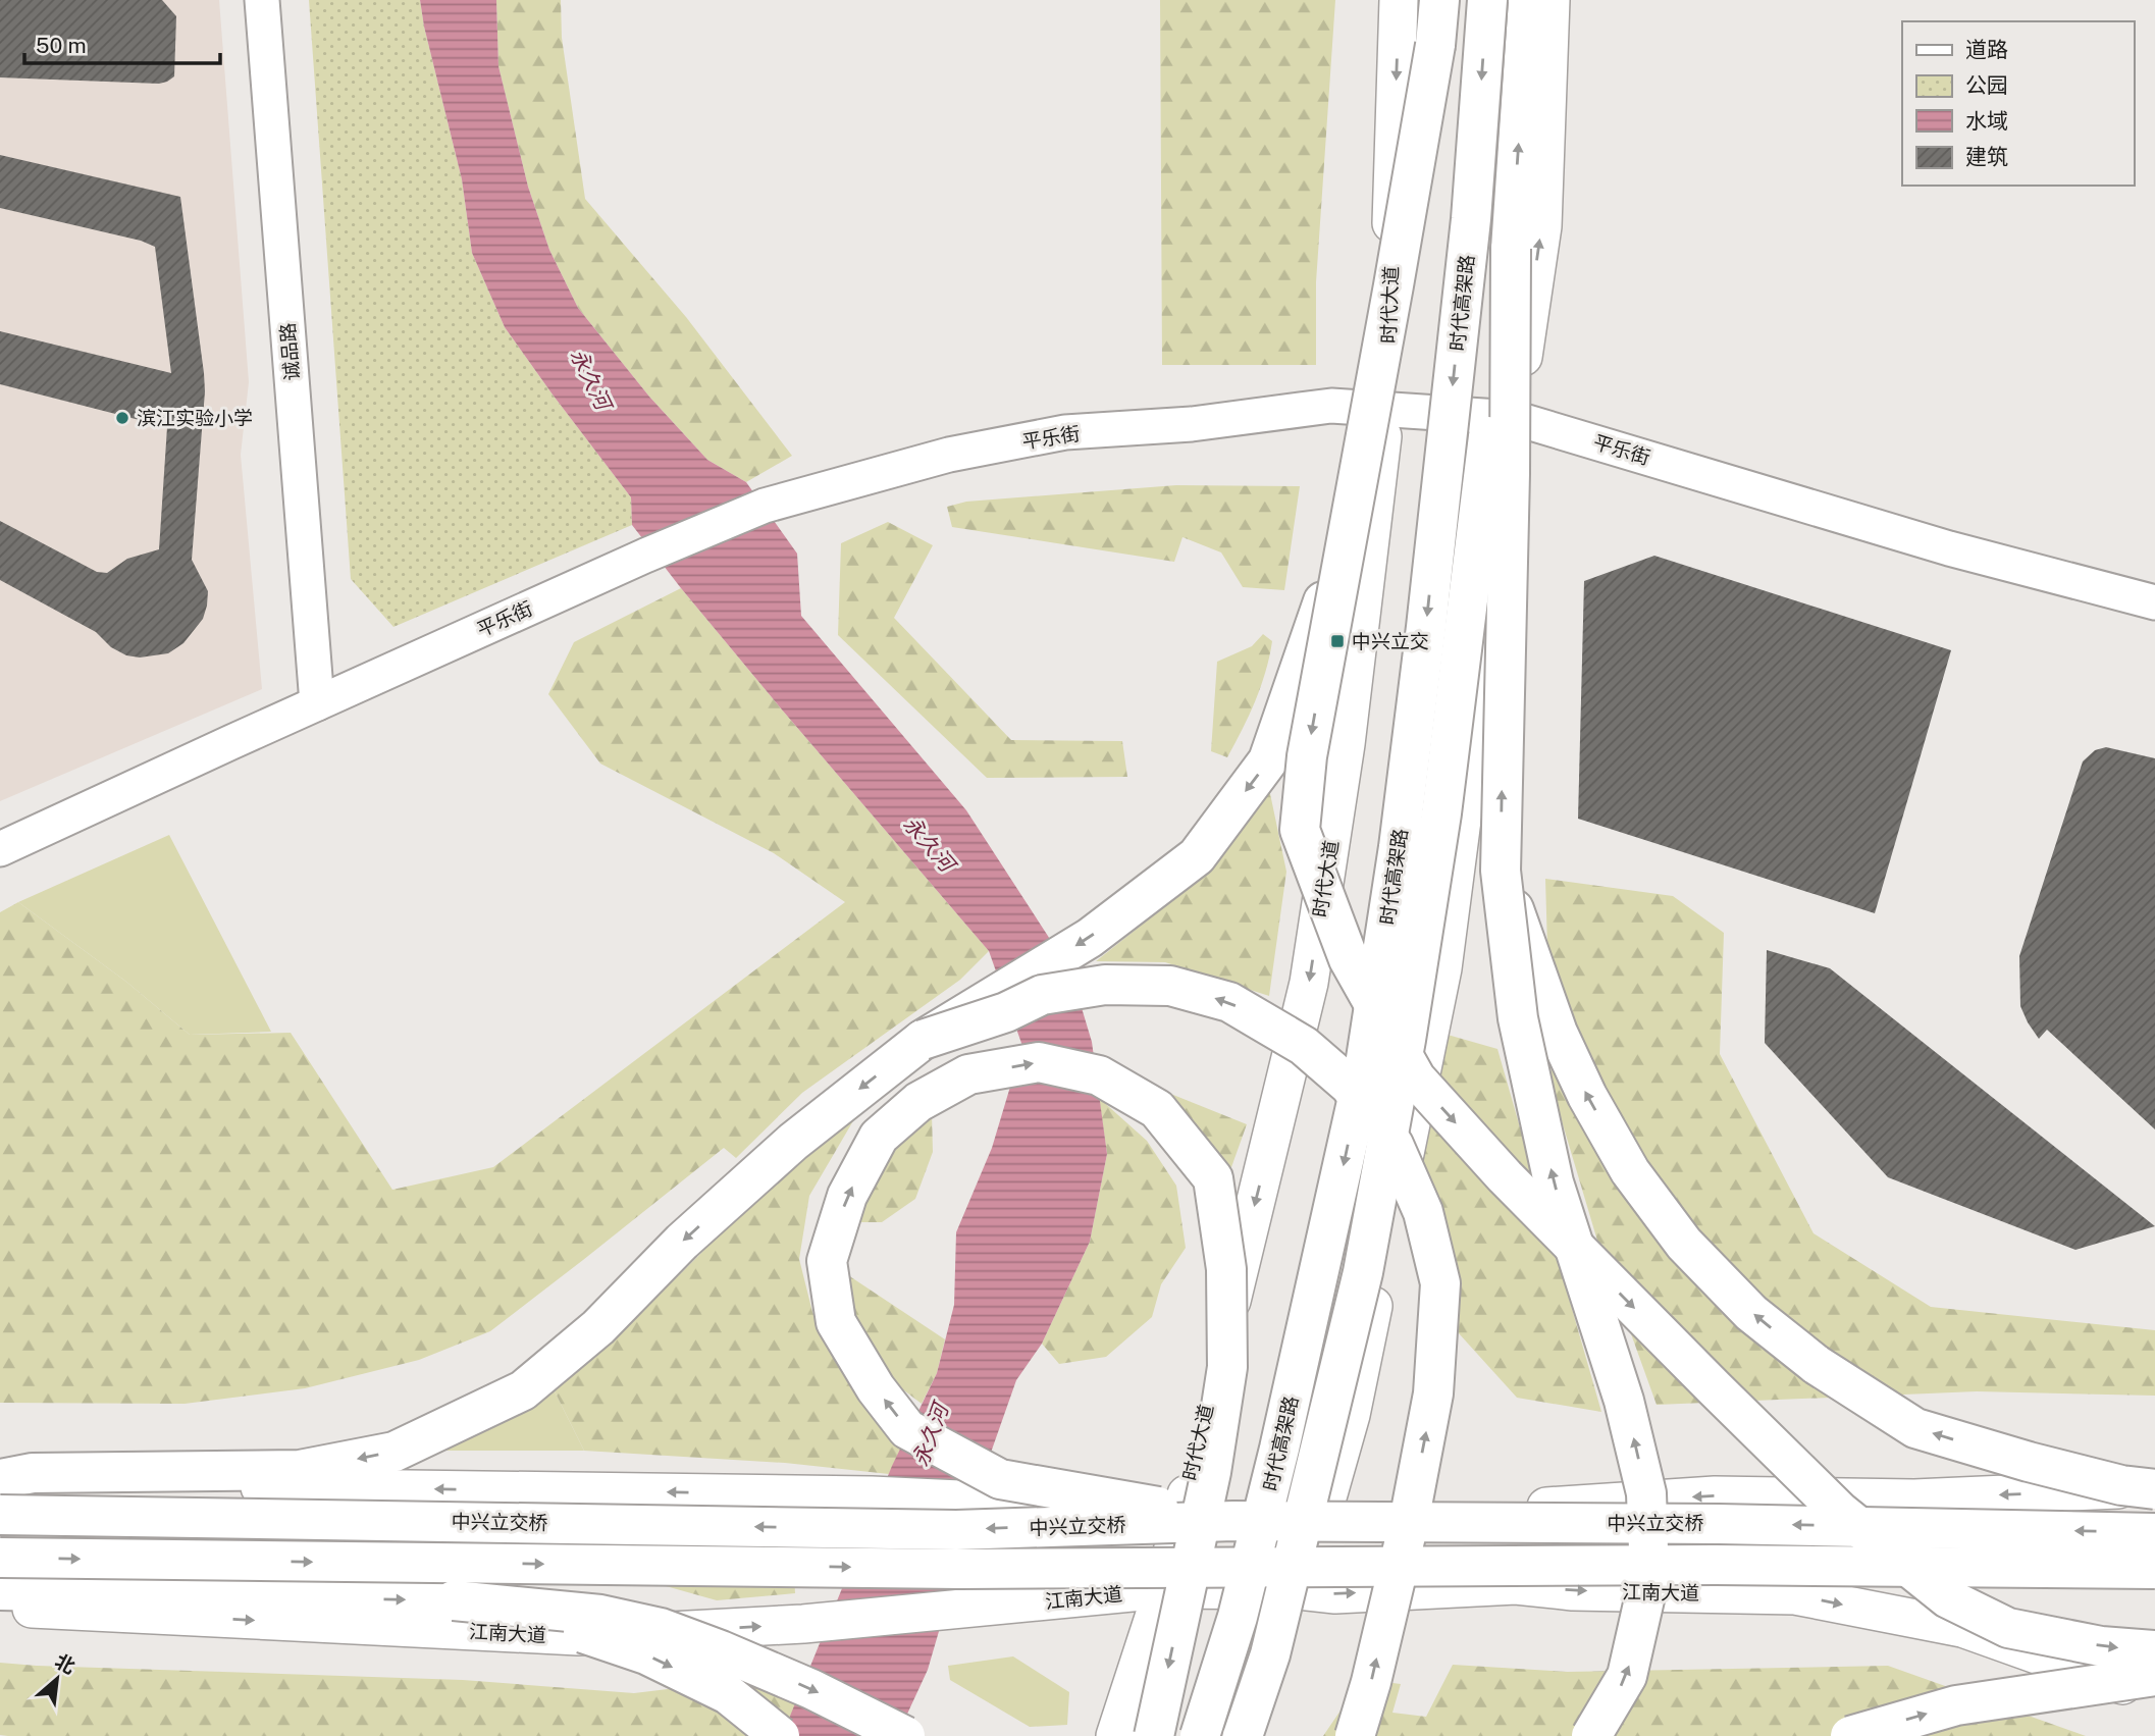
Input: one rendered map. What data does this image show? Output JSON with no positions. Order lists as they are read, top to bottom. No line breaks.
{"streets":{"highway":["时代高架路","中兴立交桥"],"main road":["时代大道","江南大道"],"street":["诚品路","平乐街"]},"crossings":[["时代大道","平乐街"],["时代大道","江南大道"],["诚品路","平乐街"]],"water":["永久河"],"places":{"other":["滨江实验小学"],"transit":["中兴立交"]},"legend":["道路","公园","水域","建筑"],"scale_bar":"50 m","north":"top right"}
